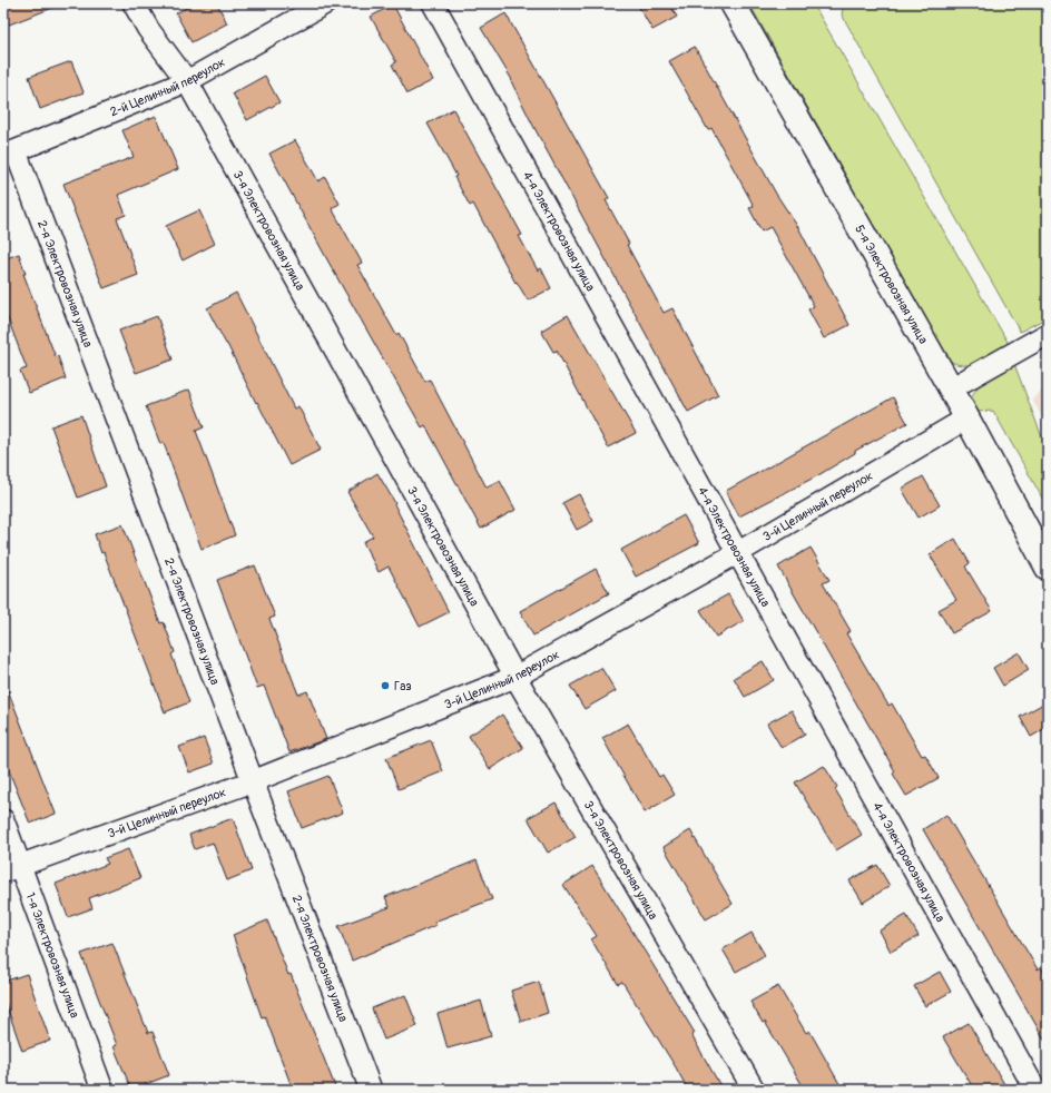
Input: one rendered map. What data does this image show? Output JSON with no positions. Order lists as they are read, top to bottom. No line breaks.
{"streets":{"street":["2-й Целинный переулок","3-я Электровозная улица","4-я Электровозная улица","2-я Электровозная улица","5-я Электровозная улица","3-й Целинный переулок","1-я Электровозная улица"]},"crossings":[["2-й Целинный переулок","3-я Электровозная улица"],["2-й Целинный переулок","2-я Электровозная улица"],["3-я Электровозная улица","3-й Целинный переулок"],["4-я Электровозная улица","3-й Целинный переулок"],["2-я Электровозная улица","3-й Целинный переулок"],["5-я Электровозная улица","3-й Целинный переулок"],["3-й Целинный переулок","1-я Электровозная улица"]],"places":["Газ"]}
